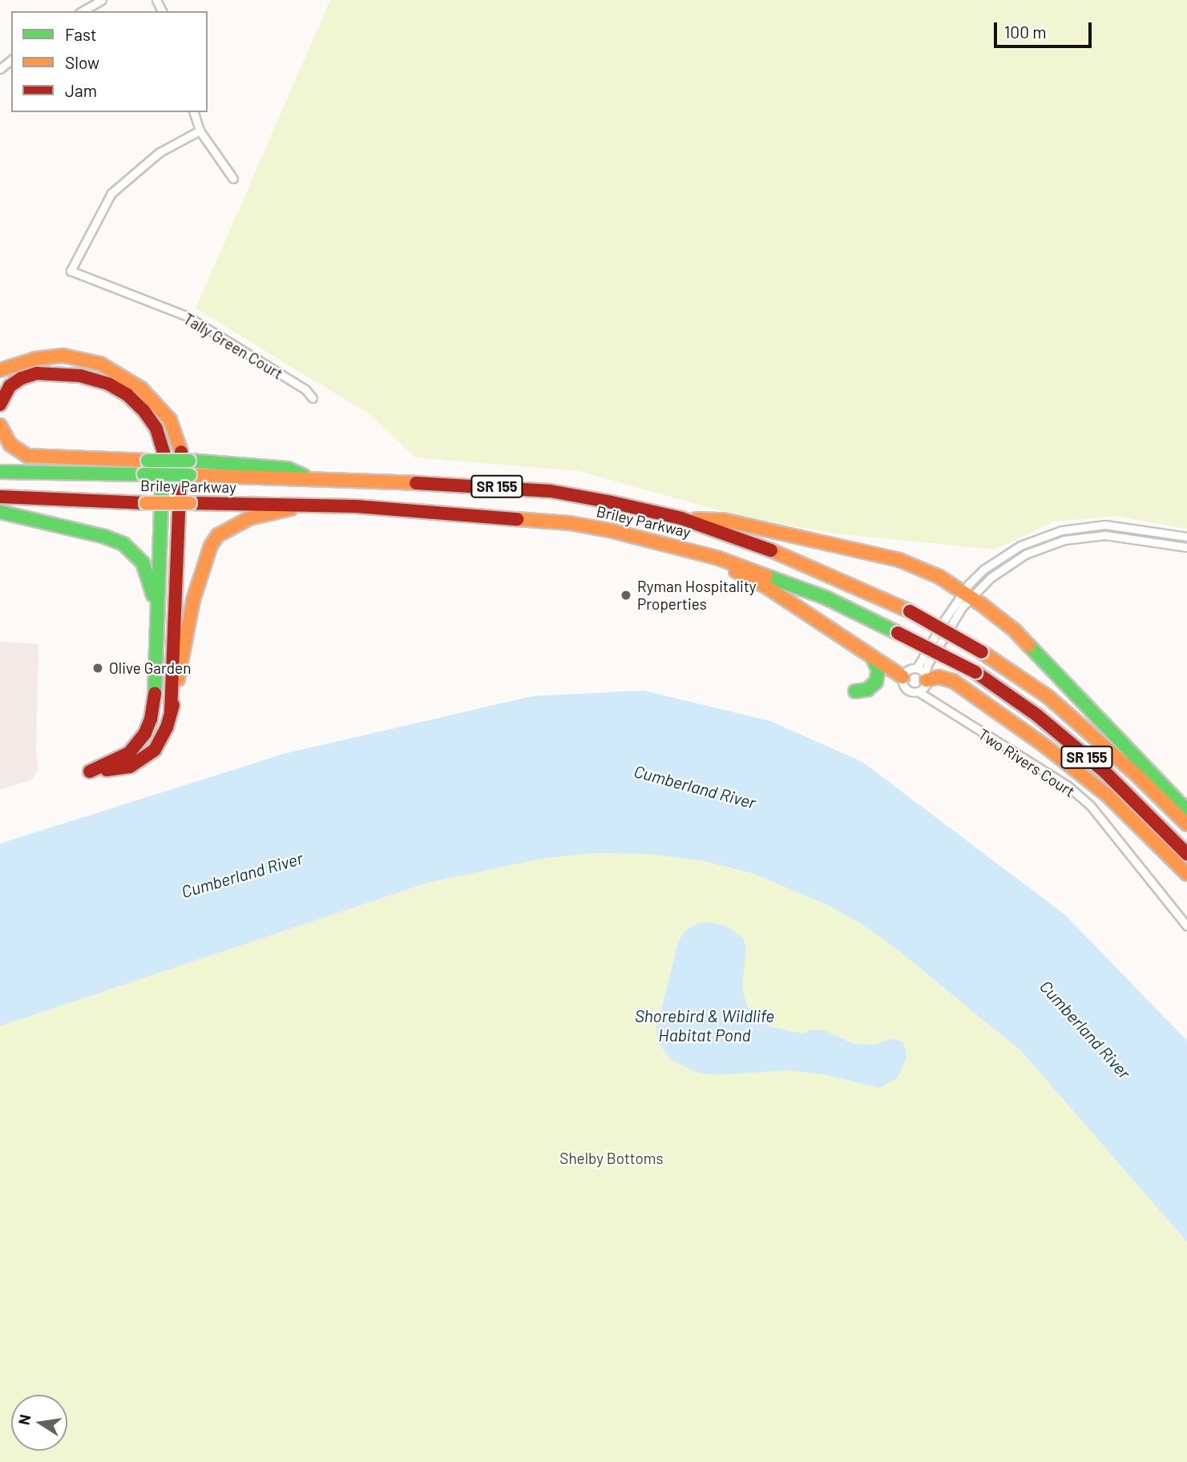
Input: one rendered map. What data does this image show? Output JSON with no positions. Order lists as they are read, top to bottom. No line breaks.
{"streets":{"highway":["Briley Parkway","SR 155"],"street":["Tally Green Court","Two Rivers Court"]},"water":["Cumberland River","Shorebird & Wildlife Habitat Pond"],"parks":["Shelby Bottoms"],"places":["Ryman Hospitality Properties","Olive Garden"],"legend":["Fast","Slow","Jam"],"scale_bar":"100 m","north":"left"}
